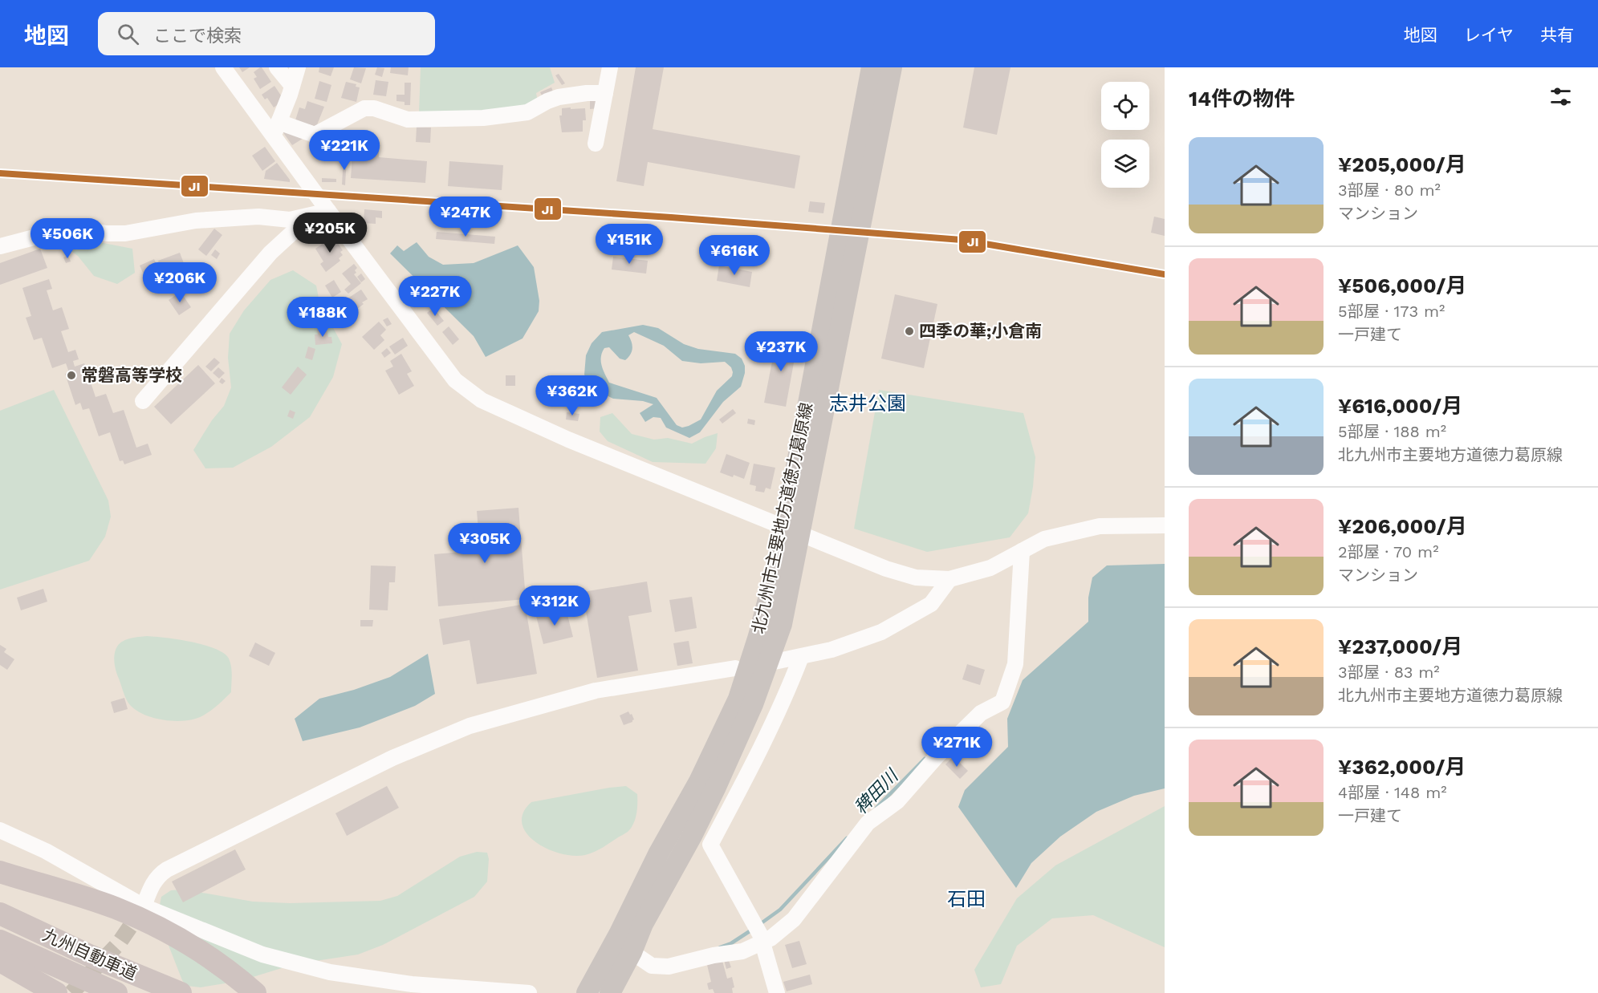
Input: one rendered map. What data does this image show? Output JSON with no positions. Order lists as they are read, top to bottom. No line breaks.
{"streets":{"highway":["九州自動車道"],"main road":["北九州市主要地方道徳力葛原線"]},"districts":["志井公園","石田"],"water":["稗田川"],"places":["四季の華;小倉南","常磐高等学校"],"lines":["transit line JI"],"page":{"header":"地図","search":"ここで検索","nav":["地図","レイヤ","共有"],"heading":"14件の物件","list":[{"name":"¥205,000/月","note":"3部屋 · 80 m² · マンション"},{"name":"¥506,000/月","note":"5部屋 · 173 m² · 一戸建て"},{"name":"¥616,000/月","note":"5部屋 · 188 m² · 北九州市主要地方道徳力葛原線"},{"name":"¥206,000/月","note":"2部屋 · 70 m² · マンション"},{"name":"¥237,000/月","note":"3部屋 · 83 m² · 北九州市主要地方道徳力葛原線"},{"name":"¥362,000/月","note":"4部屋 · 148 m² · 一戸建て"}],"price":["¥221K","¥247K","¥205K","¥506K","¥151K","¥616K","¥206K","¥227K","¥188K","¥237K","¥362K","¥305K","¥312K","¥271K"]}}
